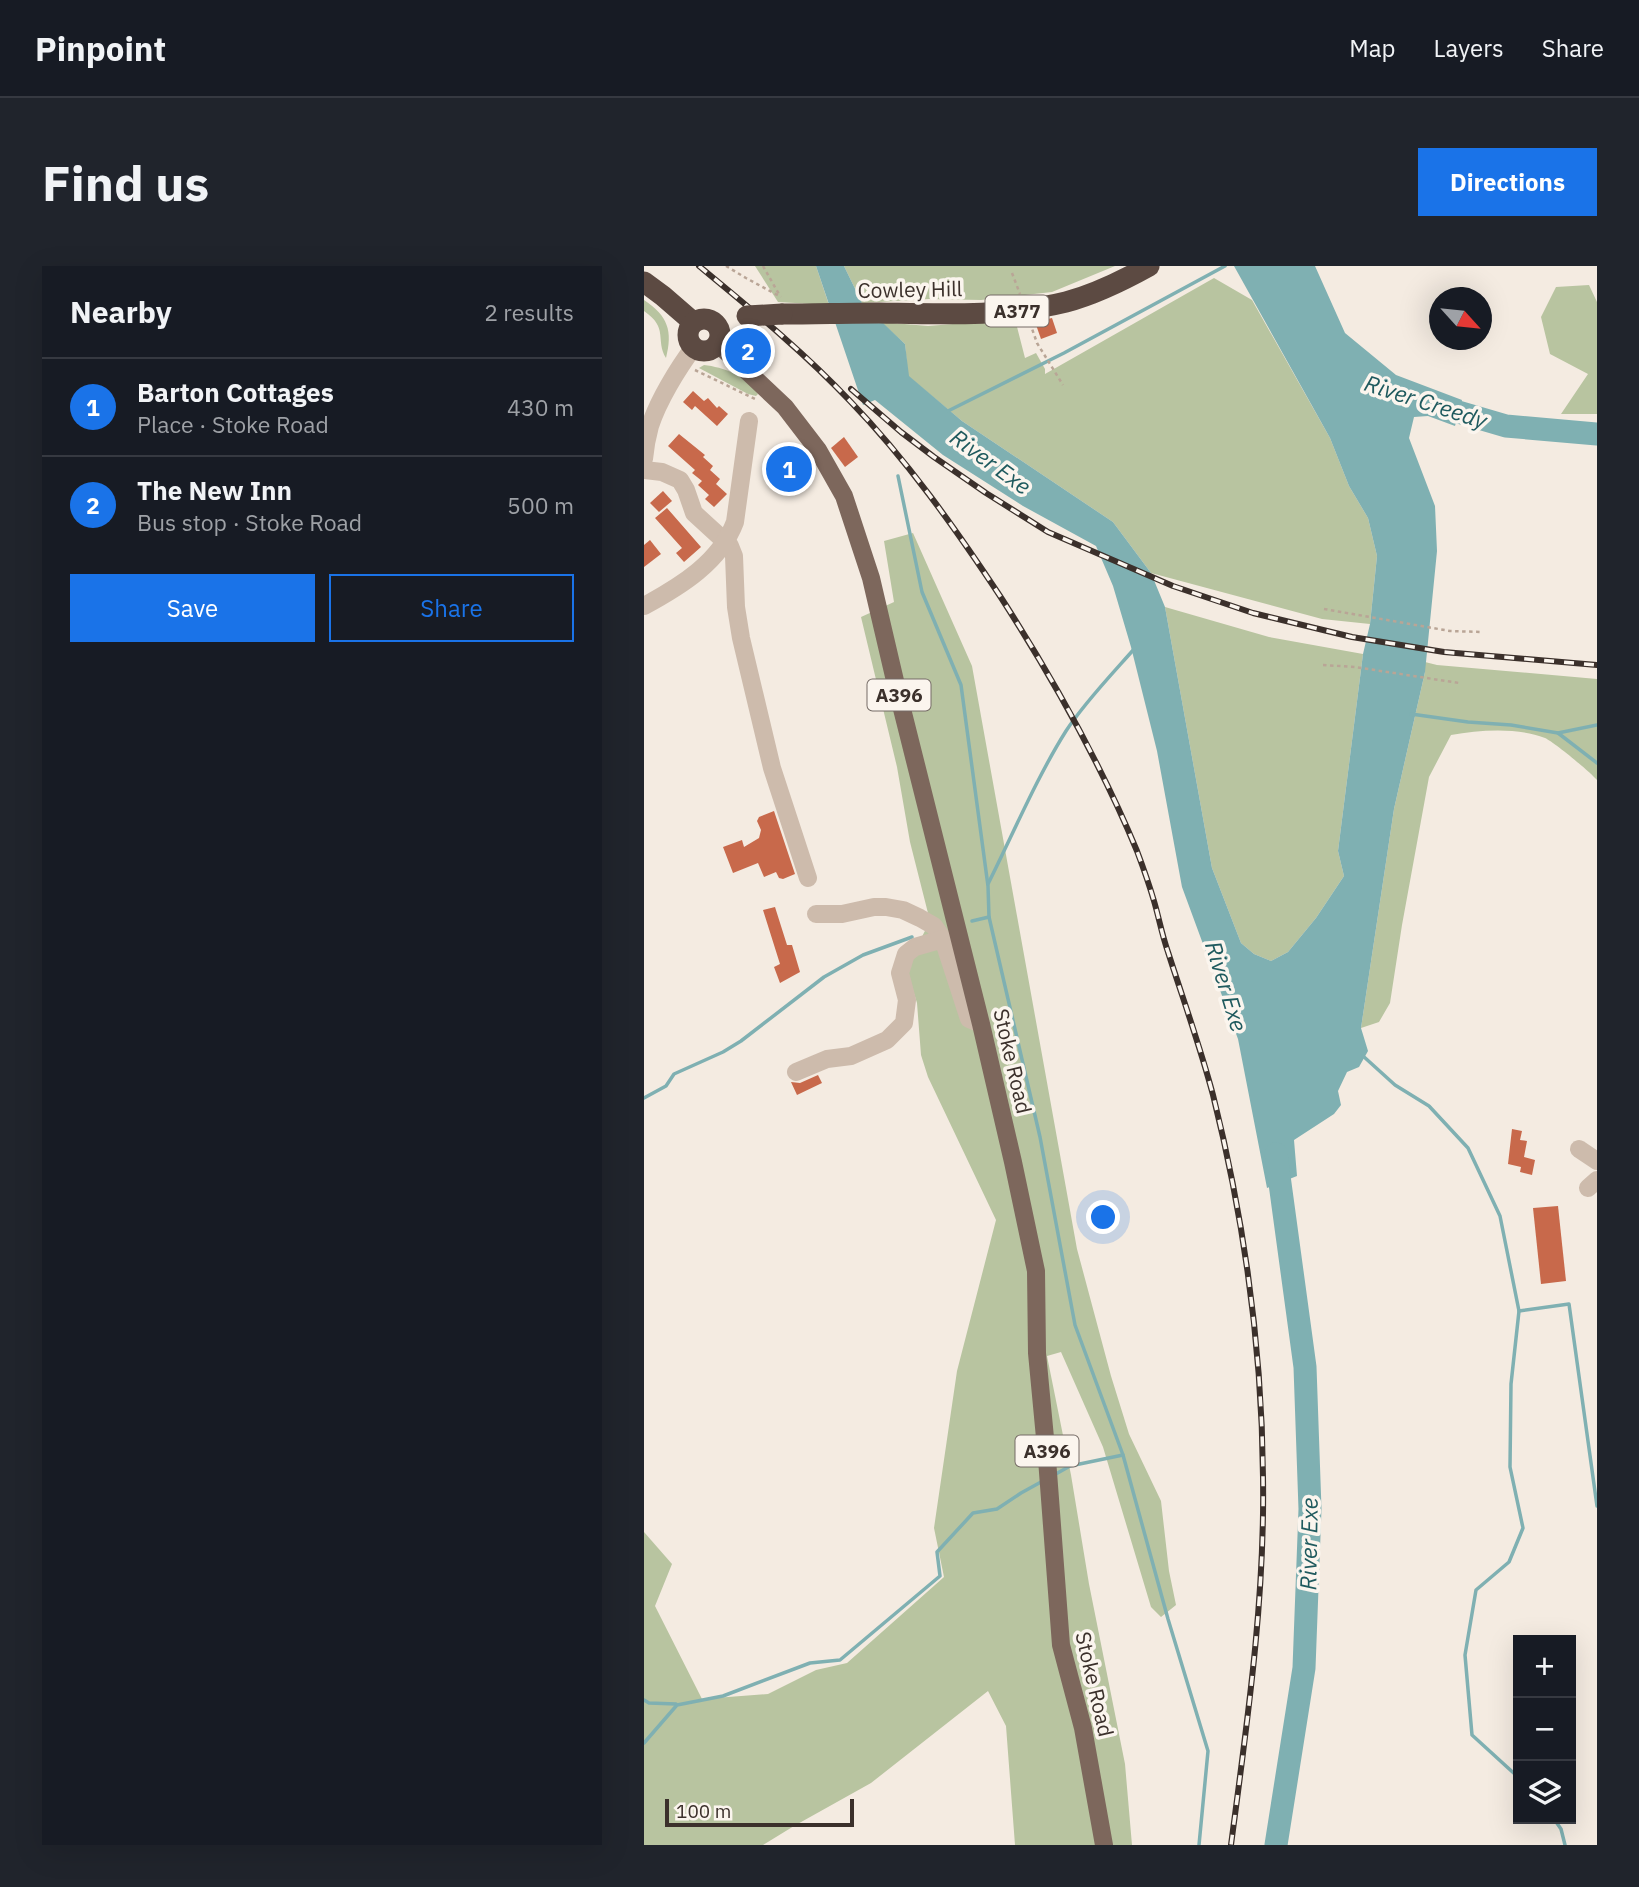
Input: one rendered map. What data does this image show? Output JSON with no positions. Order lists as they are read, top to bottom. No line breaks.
{"streets":{"highway":["Cowley Hill","A377"],"main road":["A396","Stoke Road"]},"crossings":[["Cowley Hill","Stoke Road"]],"water":["River Creedy","River Exe"],"scale_bar":"100 m","north":"bottom right","page":{"header":"Pinpoint","nav":["Map","Layers","Share"],"buttons":["Directions",["Save","Share"]],"title":"Find us","heading":["Nearby","2 results"],"pins":["2","1"],"list":[{"mark":"1","name":"Barton Cottages","note":"Place · Stoke Road","value":"430 m"},{"mark":"2","name":"The New Inn","note":"Bus stop · Stoke Road","value":"500 m"}],"map_buttons":["+","−"],"scale":"100 m"}}
